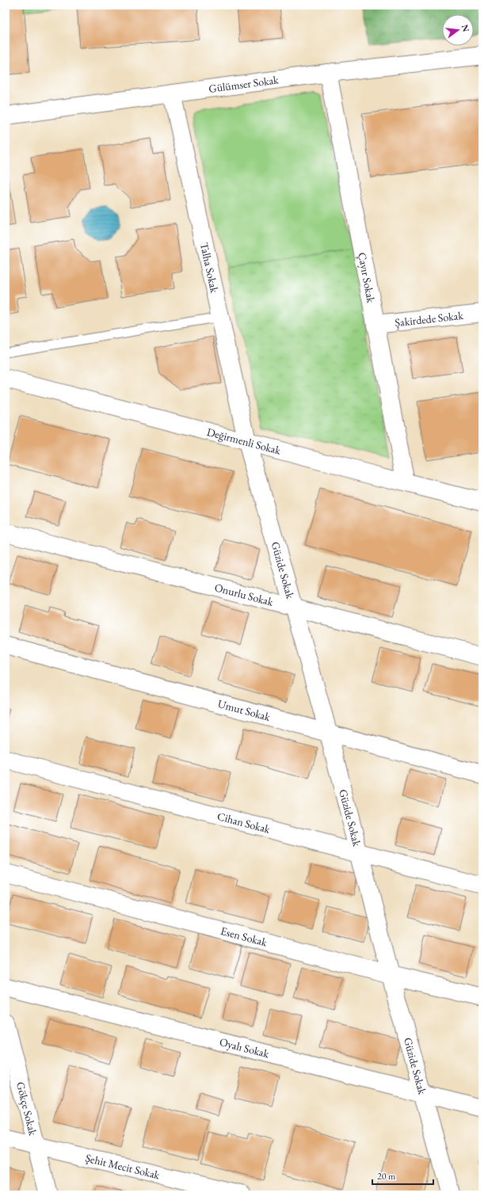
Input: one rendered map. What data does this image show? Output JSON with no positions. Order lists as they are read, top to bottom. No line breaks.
{"streets":{"street":["Gülümser Sokak","Talha Sokak","Çayır Sokak","Şakirdede Sokak","Değirmenli Sokak","Güzide Sokak","Onurlu Sokak","Umut Sokak","Cihan Sokak","Esen Sokak","Oyalı Sokak","Gökçe Sokak","Şehit Mecit Sokak"]},"crossings":[["Gülümser Sokak","Talha Sokak"],["Gülümser Sokak","Çayır Sokak"],["Talha Sokak","Değirmenli Sokak"],["Talha Sokak","Güzide Sokak"],["Çayır Sokak","Şakirdede Sokak"],["Çayır Sokak","Değirmenli Sokak"],["Değirmenli Sokak","Güzide Sokak"],["Güzide Sokak","Onurlu Sokak"],["Güzide Sokak","Umut Sokak"],["Güzide Sokak","Cihan Sokak"],["Güzide Sokak","Esen Sokak"],["Güzide Sokak","Oyalı Sokak"],["Gökçe Sokak","Şehit Mecit Sokak"]],"scale_bar":"20 m","north":"right"}
